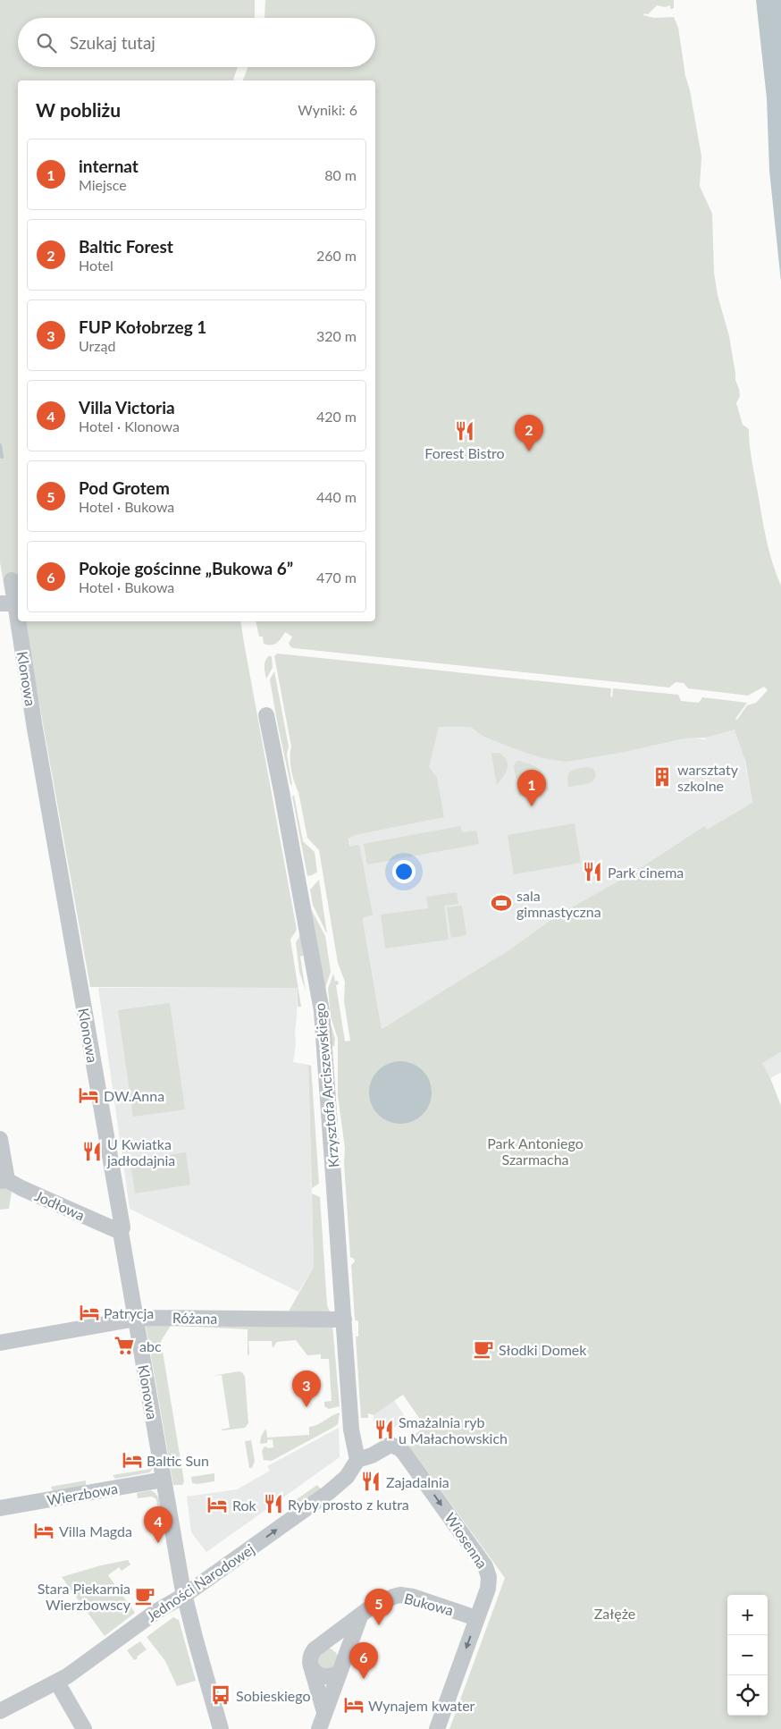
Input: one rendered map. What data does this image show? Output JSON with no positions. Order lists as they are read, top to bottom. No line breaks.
{"streets":{"street":["Klonowa","Krzysztofa Arciszewskiego","Jodłowa","Różana","Wierzbowa","Wiosenna","Jedności Narodowej","Bukowa"]},"crossings":[["Klonowa","Jodłowa"],["Klonowa","Różana"],["Klonowa","Wierzbowa"],["Klonowa","Jedności Narodowej"],["Krzysztofa Arciszewskiego","Różana"],["Krzysztofa Arciszewskiego","Wiosenna"],["Krzysztofa Arciszewskiego","Jedności Narodowej"],["Wiosenna","Jedności Narodowej"],["Wiosenna","Bukowa"]],"one_way":["Jedności Narodowej"],"parks":["Park Antoniego Szarmacha","Załęże"],"places":{"restaurant":["Forest Bistro","Park cinema","U Kwiatka jadłodajnia","Smażalnia ryb u Małachowskich","Zajadalnia","Ryby prosto z kutra"],"building":["warsztaty szkolne"],"sports":["sala gimnastyczna"],"hotel":["DW.Anna","Patrycja","Baltic Sun","Rok","Villa Magda","Wynajem kwater"],"supermarket":["abc"],"cafe":["Słodki Domek","Stara Piekarnia Wierzbowscy"],"bus stop":["Sobieskiego"]},"page":{"search":"Szukaj tutaj","heading":["W pobliżu","Wyniki: 6"],"list":[{"mark":"1","name":"internat","note":"Miejsce","value":"80 m"},{"mark":"2","name":"Baltic Forest","note":"Hotel","value":"260 m"},{"mark":"3","name":"FUP Kołobrzeg 1","note":"Urząd","value":"320 m"},{"mark":"4","name":"Villa Victoria","note":"Hotel · Klonowa","value":"420 m"},{"mark":"5","name":"Pod Grotem","note":"Hotel · Bukowa","value":"440 m"},{"mark":"6","name":"Pokoje gościnne „Bukowa 6”","note":"Hotel · Bukowa","value":"470 m"}],"pins":["2","1","3","4","5","6"],"map_buttons":["+","−"]}}
